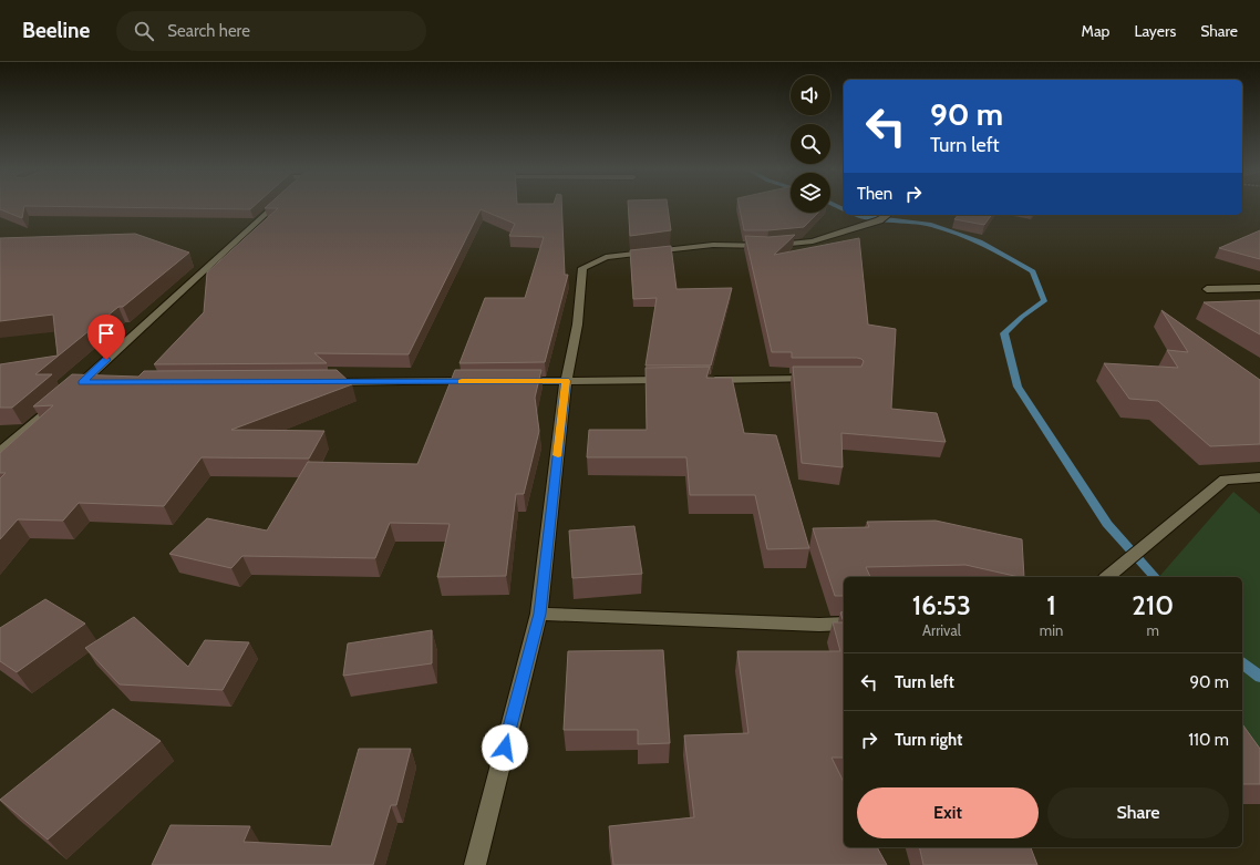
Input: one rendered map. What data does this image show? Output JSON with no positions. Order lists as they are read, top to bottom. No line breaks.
{"page":{"header":"Beeline","search":"Search here","nav":["Map","Layers","Share"],"turn":["90 m","Turn left"],"then":"Then","eta":["16:53","Arrival","1","min","210","m"],"list":[{"name":"Turn left","value":"90 m"},{"name":"Turn right","value":"110 m"}],"buttons":["Exit","Share"]}}
